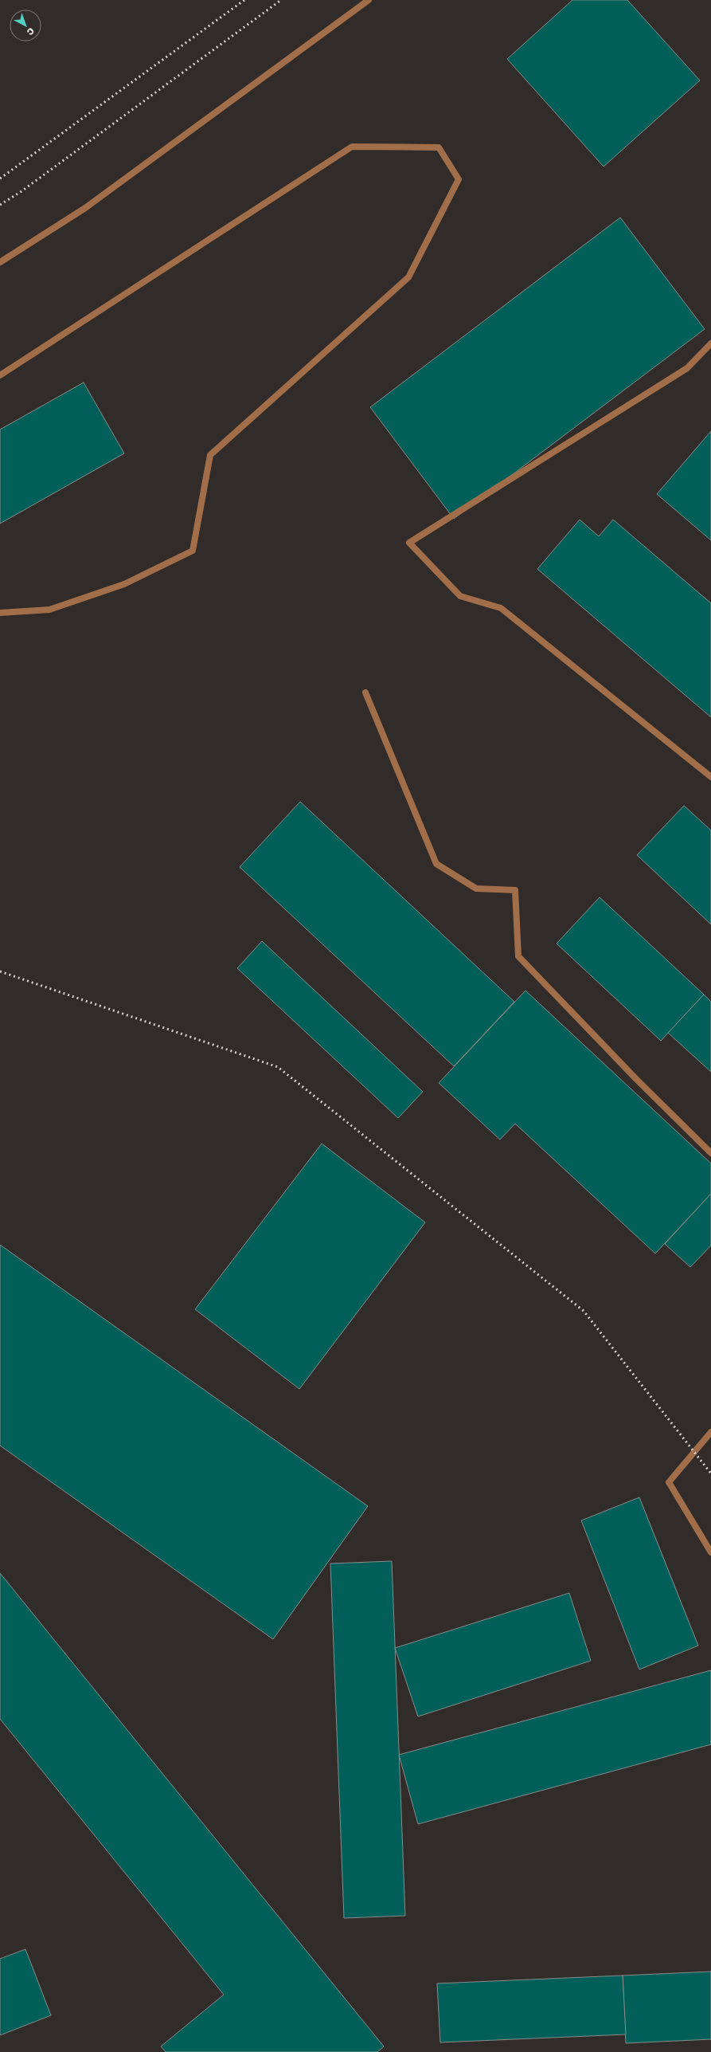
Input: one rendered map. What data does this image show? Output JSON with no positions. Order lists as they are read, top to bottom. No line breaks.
{"north":"bottom right"}
